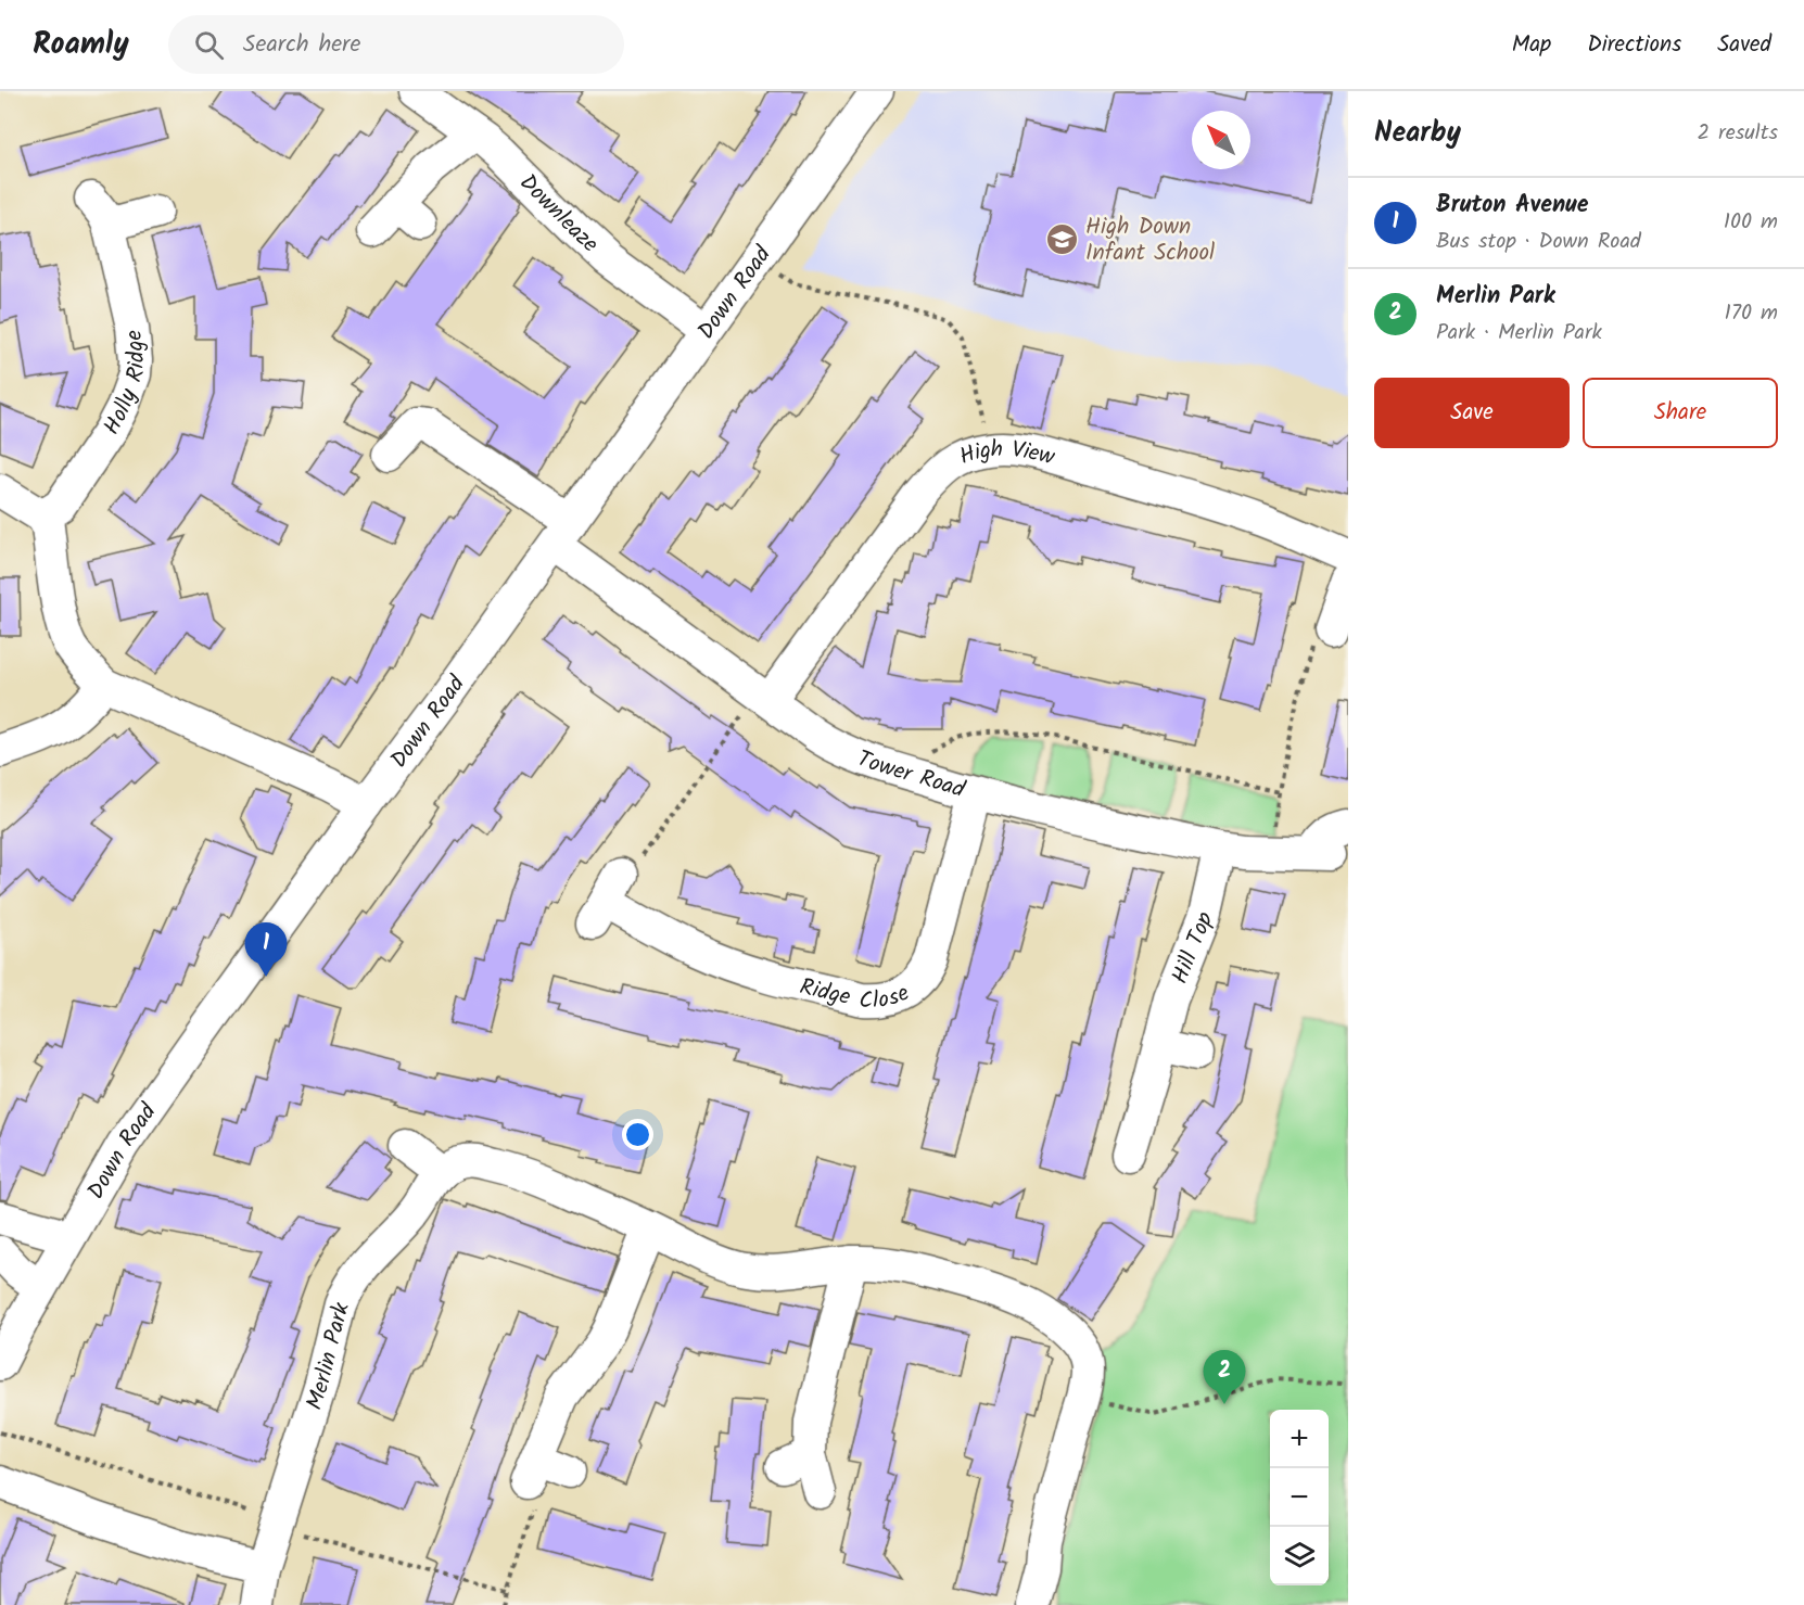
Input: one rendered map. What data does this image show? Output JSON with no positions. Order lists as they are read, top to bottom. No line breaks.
{"streets":{"street":["Downleaze","Down Road","Holly Ridge","High View","Tower Road","Hill Top","Ridge Close","Merlin Park"]},"crossings":[["Downleaze","Down Road"],["Down Road","Tower Road"],["High View","Tower Road"],["Tower Road","Hill Top"],["Tower Road","Ridge Close"]],"places":{"school or university":["High Down Infant School"]},"north":"top left","page":{"header":"Roamly","search":"Search here","nav":["Map","Directions","Saved"],"heading":["Nearby","2 results"],"list":[{"mark":"1","name":"Bruton Avenue","note":"Bus stop · Down Road","value":"100 m"},{"mark":"2","name":"Merlin Park","note":"Park · Merlin Park","value":"170 m"}],"buttons":["Save","Share"],"pins":["1","2"],"map_buttons":["+","−"]}}
